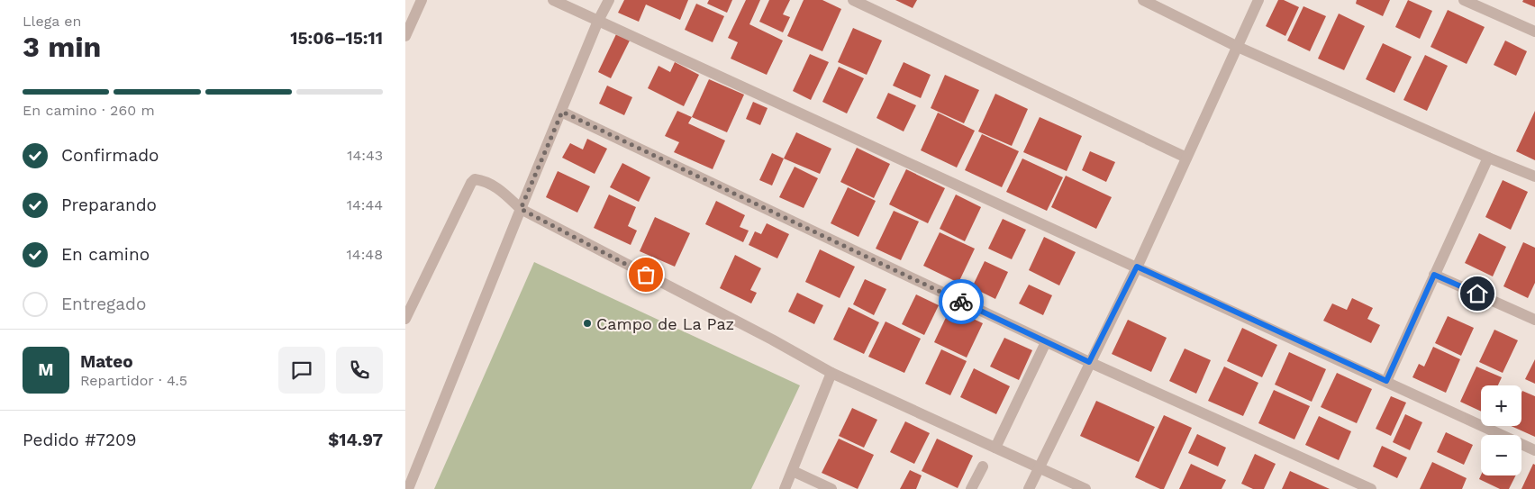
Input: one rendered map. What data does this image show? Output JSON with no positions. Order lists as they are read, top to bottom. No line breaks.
{"places":["Campo de La Paz"],"page":{"heading":["3 min","Llega en","15:06–15:11"],"panel":["Mateo","Repartidor · 4.5","Pedido #7209","$14.97"],"bar":"En camino · 260 m","list":[["Confirmado","14:43"],["Preparando","14:44"],["En camino","14:48"],"Entregado"],"round":"M","map_buttons":["+","−"]}}
